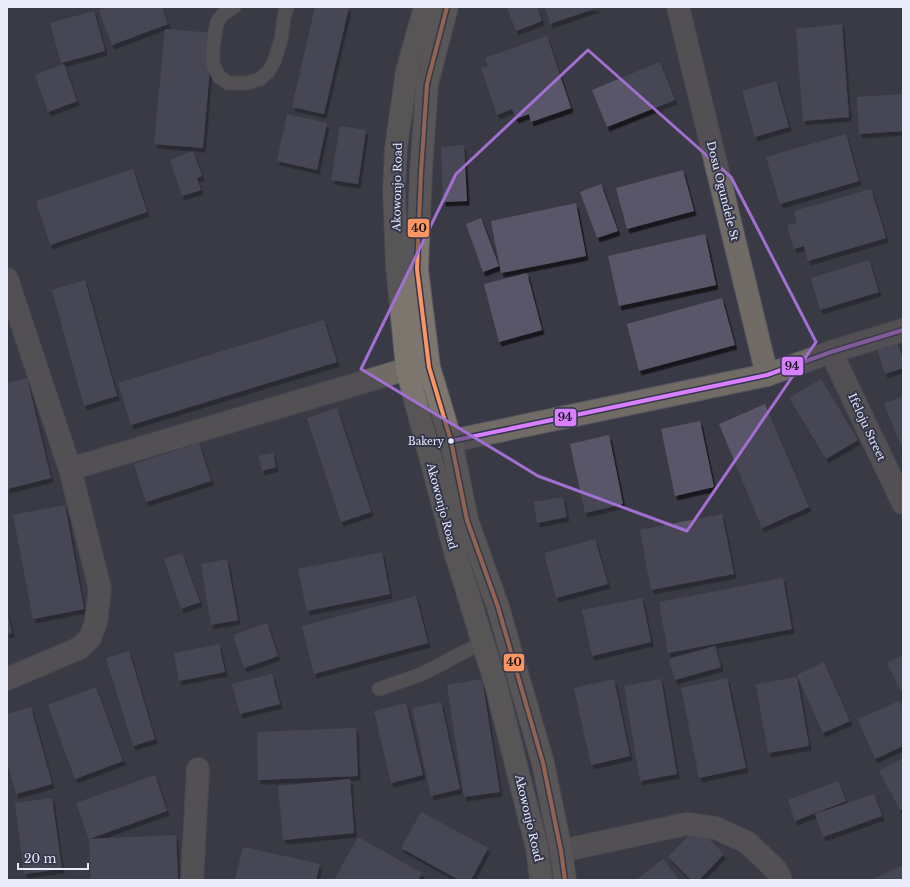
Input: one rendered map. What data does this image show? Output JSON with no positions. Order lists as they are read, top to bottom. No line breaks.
{"streets":{"main road":["Akowonjo Road"],"street":["Dosu Ogundele St","Ifeloju Street"]},"places":["Bakery"],"lines":["transit line 40","transit line 94"],"scale_bar":"20 m"}
